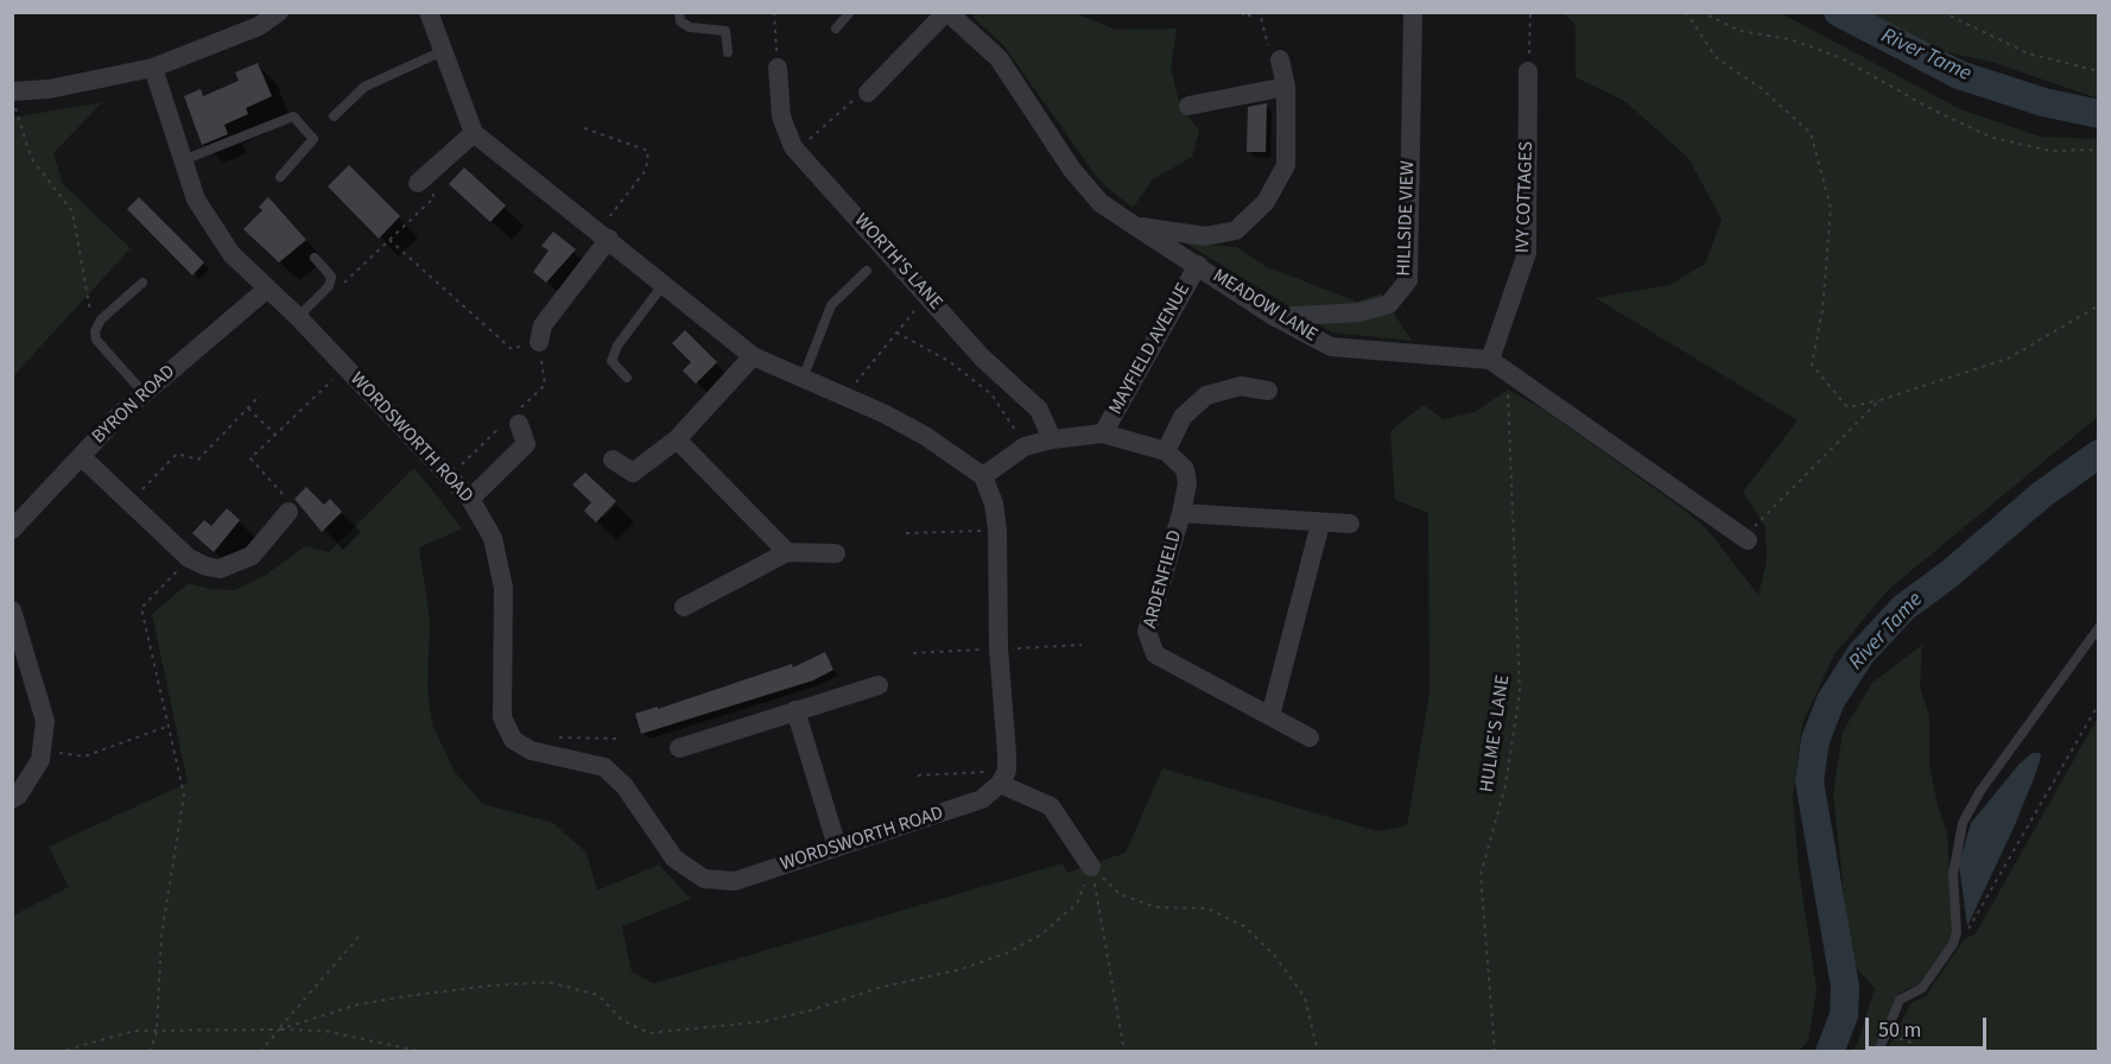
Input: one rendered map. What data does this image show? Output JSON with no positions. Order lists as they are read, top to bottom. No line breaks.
{"streets":{"street":["IVY COTTAGES","HILLSIDE VIEW","WORTH'S LANE","MEADOW LANE","MAYFIELD AVENUE","BYRON ROAD","WORDSWORTH ROAD","ARDENFIELD"],"path":["HULME'S LANE"]},"crossings":[["IVY COTTAGES","MEADOW LANE"],["HILLSIDE VIEW","MEADOW LANE"],["MEADOW LANE","MAYFIELD AVENUE"],["MEADOW LANE","HULME'S LANE"],["BYRON ROAD","WORDSWORTH ROAD"]],"water":["River Tame"],"scale_bar":"50 m"}
